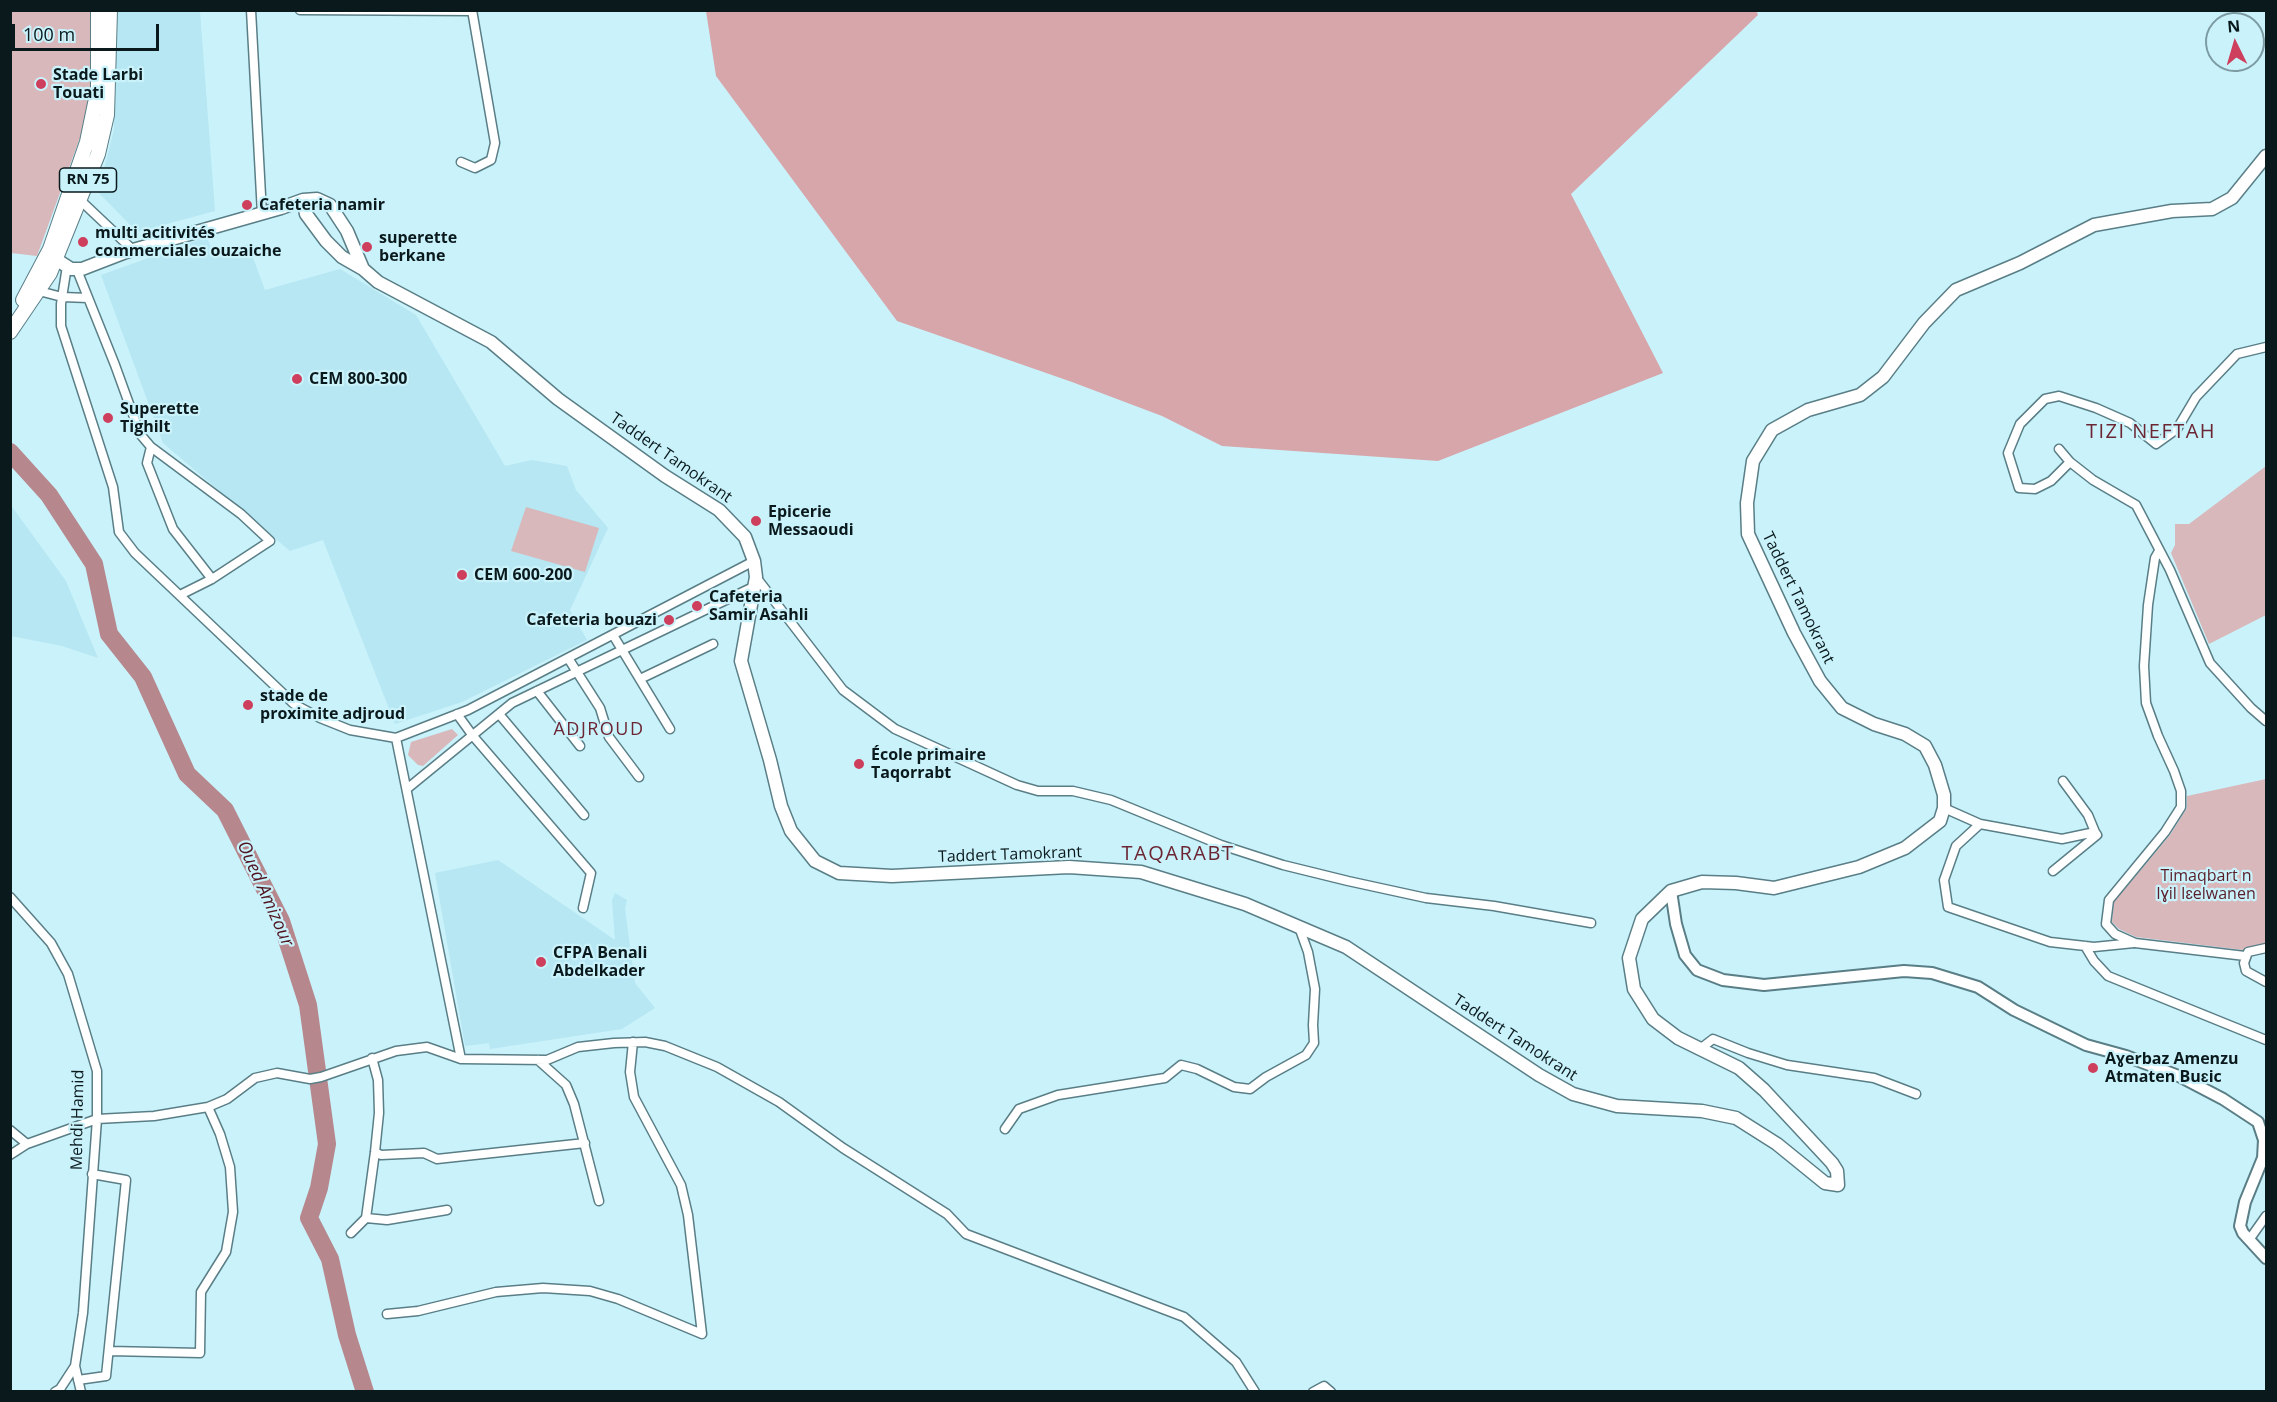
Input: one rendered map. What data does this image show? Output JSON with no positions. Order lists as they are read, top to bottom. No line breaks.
{"streets":{"main road":["RN 75","Taddert Tamokrant"],"street":["Mehdi Hamid"]},"districts":["TIZI NEFTAH","ADJROUD","TAQARABT"],"water":["Oued Amizour"],"parks":["Timaqbart n Iɣil Iɛelwanen"],"places":["Stade Larbi Touati","Cafeteria namir","multi acitivités commerciales ouzaiche","superette berkane","CEM 800-300","Superette Tighilt","Epicerie Messaoudi","CEM 600-200","Cafeteria Samir Asahli","Cafeteria bouazi","stade de proximite adjroud","École primaire Taqorrabt","CFPA Benali Abdelkader","Aɣerbaz Amenzu Atmaten Buɛic"],"scale_bar":"100 m","north":"top"}
